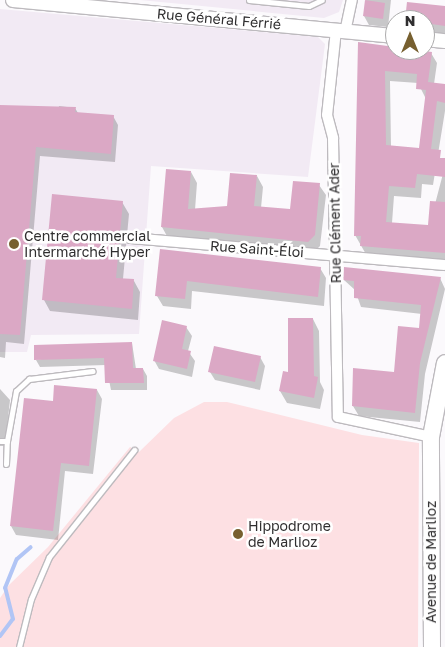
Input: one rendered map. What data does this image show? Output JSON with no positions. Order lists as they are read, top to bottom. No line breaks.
{"streets":{"main road":["Rue Général Férrié","Avenue de Marlioz"],"street":["Rue Clément Ader","Rue Saint-Éloi"]},"crossings":[["Rue Général Férrié","Rue Clément Ader"],["Rue Clément Ader","Rue Saint-Éloi"],["Rue Clément Ader","Avenue de Marlioz"]],"places":["Centre commercial Intermarché Hyper","Hippodrome de Marlioz"],"north":"top"}
